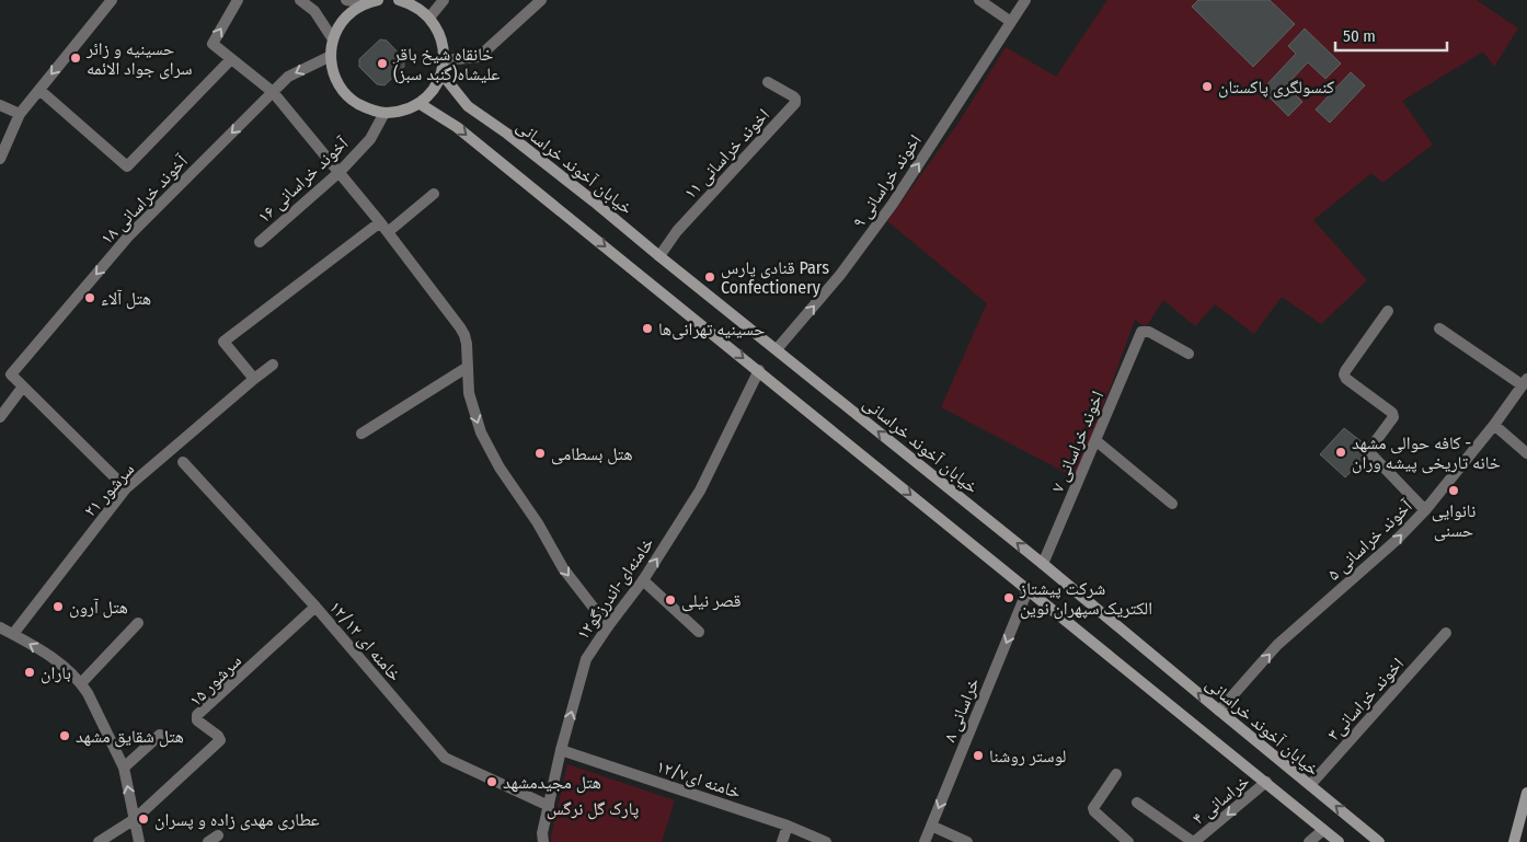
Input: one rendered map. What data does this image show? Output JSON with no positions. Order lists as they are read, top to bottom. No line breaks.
{"streets":{"main road":["خیابان آخوند خراسانی"],"street":["اخوند خراسانی ۱۱","آخوند خراسانی ۱۶","اخوند خراسانی ۹","آخوند خراسانی ۱۸","اخوند خراسانی ۷","سرشور ۲۱","آخوند خراسانی ۵","خامنه‌ای-اندرزگو۱۲","خامنه ای ۱۲/۱۲","سرشور ۱۵","اخوند خراسانی۳","خراسانی ۸","خامنه ای۱۲/۷","خراسانی ۴"]},"crossings":[["اخوند خراسانی ۱۱","خیابان آخوند خراسانی"],["خیابان آخوند خراسانی","اخوند خراسانی ۹"],["خیابان آخوند خراسانی","اخوند خراسانی ۷"],["خیابان آخوند خراسانی","آخوند خراسانی ۵"],["خیابان آخوند خراسانی","اخوند خراسانی۳"],["خامنه‌ای-اندرزگو۱۲","خامنه ای ۱۲/۱۲"],["خامنه‌ای-اندرزگو۱۲","خامنه ای۱۲/۷"],["خامنه ای ۱۲/۱۲","سرشور ۱۵"]],"one_way":["اخوند خراسانی ۹","آخوند خراسانی ۱۸","آخوند خراسانی ۵","خامنه‌ای-اندرزگو۱۲","خراسانی ۸","خراسانی ۴"],"parks":["پارک گل نرگس"],"places":["حسینیه و زائر سرای جواد الائمه","خانقاه شیخ باقر علیشاه(گنبد سبز)","کنسولگری پاکستان","قنادی پارس Pars Confectionery","هتل آلاء","حسینیه تهرانی‌ها","کافه حوالی مشهد - خانه تاریخی پیشه وران","هتل بسطامی","نانوایی حسنی","شرکت پیشتاز الکتریک سپهران نوین","قصر نیلی","هتل آرون","باران","هتل شقایق مشهد","لوستر روشنا","هتل مجيدمشهد","عطاری مهدی زاده و پسران"],"scale_bar":"50 m"}
